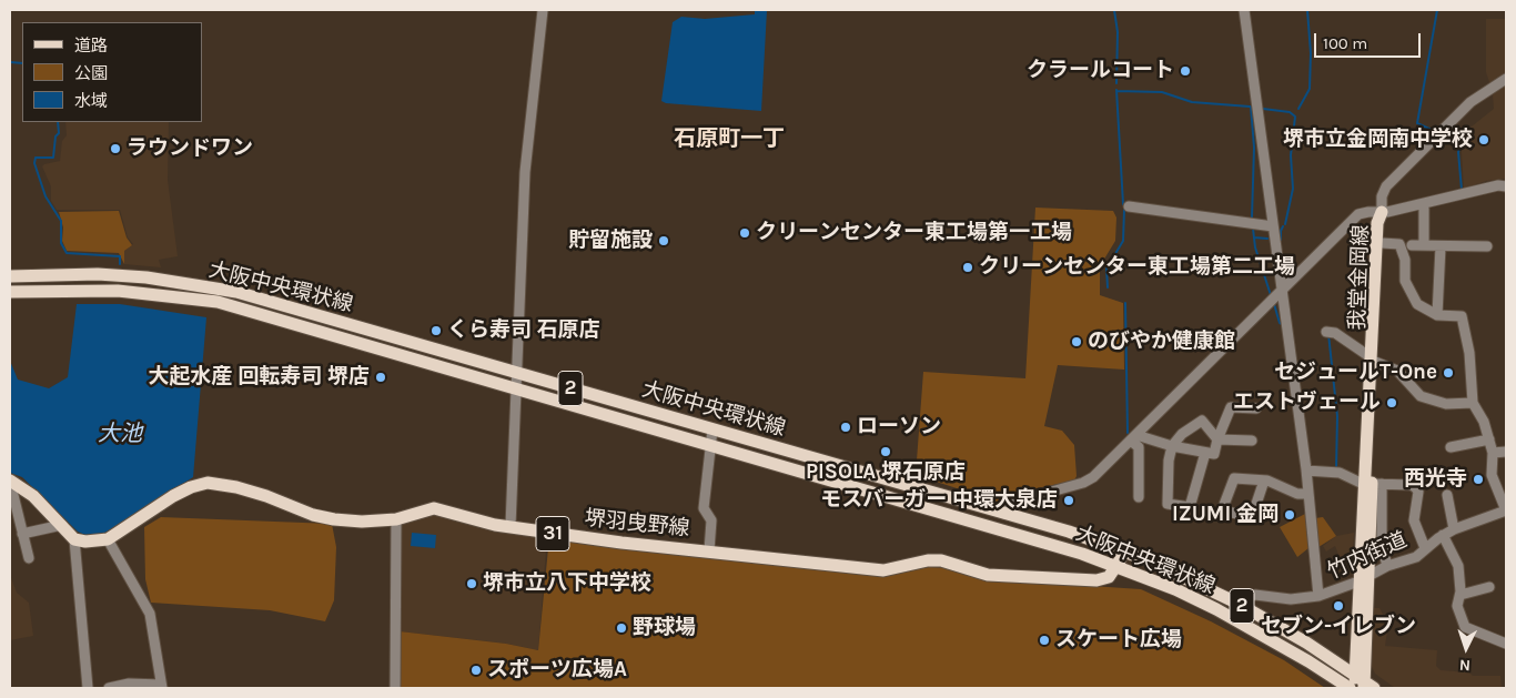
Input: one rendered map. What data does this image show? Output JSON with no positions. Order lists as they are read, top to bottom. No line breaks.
{"streets":{"main road":["我堂金岡線","大阪中央環状線","2","堺羽曳野線","31"],"street":["竹内街道"]},"crossings":[["我堂金岡線","大阪中央環状線"],["我堂金岡線","竹内街道"],["大阪中央環状線","堺羽曳野線"],["大阪中央環状線","竹内街道"]],"districts":["石原町一丁"],"water":["大池"],"places":["クラールコート","堺市立金岡南中学校","ラウンドワン","クリーンセンター東工場第一工場","貯留施設","クリーンセンター東工場第二工場","くら寿司 石原店","のびやか健康館","セジュールT-One","大起水産 回転寿司 堺店","エストヴェール","ローソン","PISOLA 堺石原店","西光寺","モスバーガー 中環大泉店","IZUMI 金岡","堺市立八下中学校","セブン-イレブン","野球場","スケート広場","スポーツ広場A"],"legend":["道路","公園","水域"],"scale_bar":"100 m","north":"bottom"}
